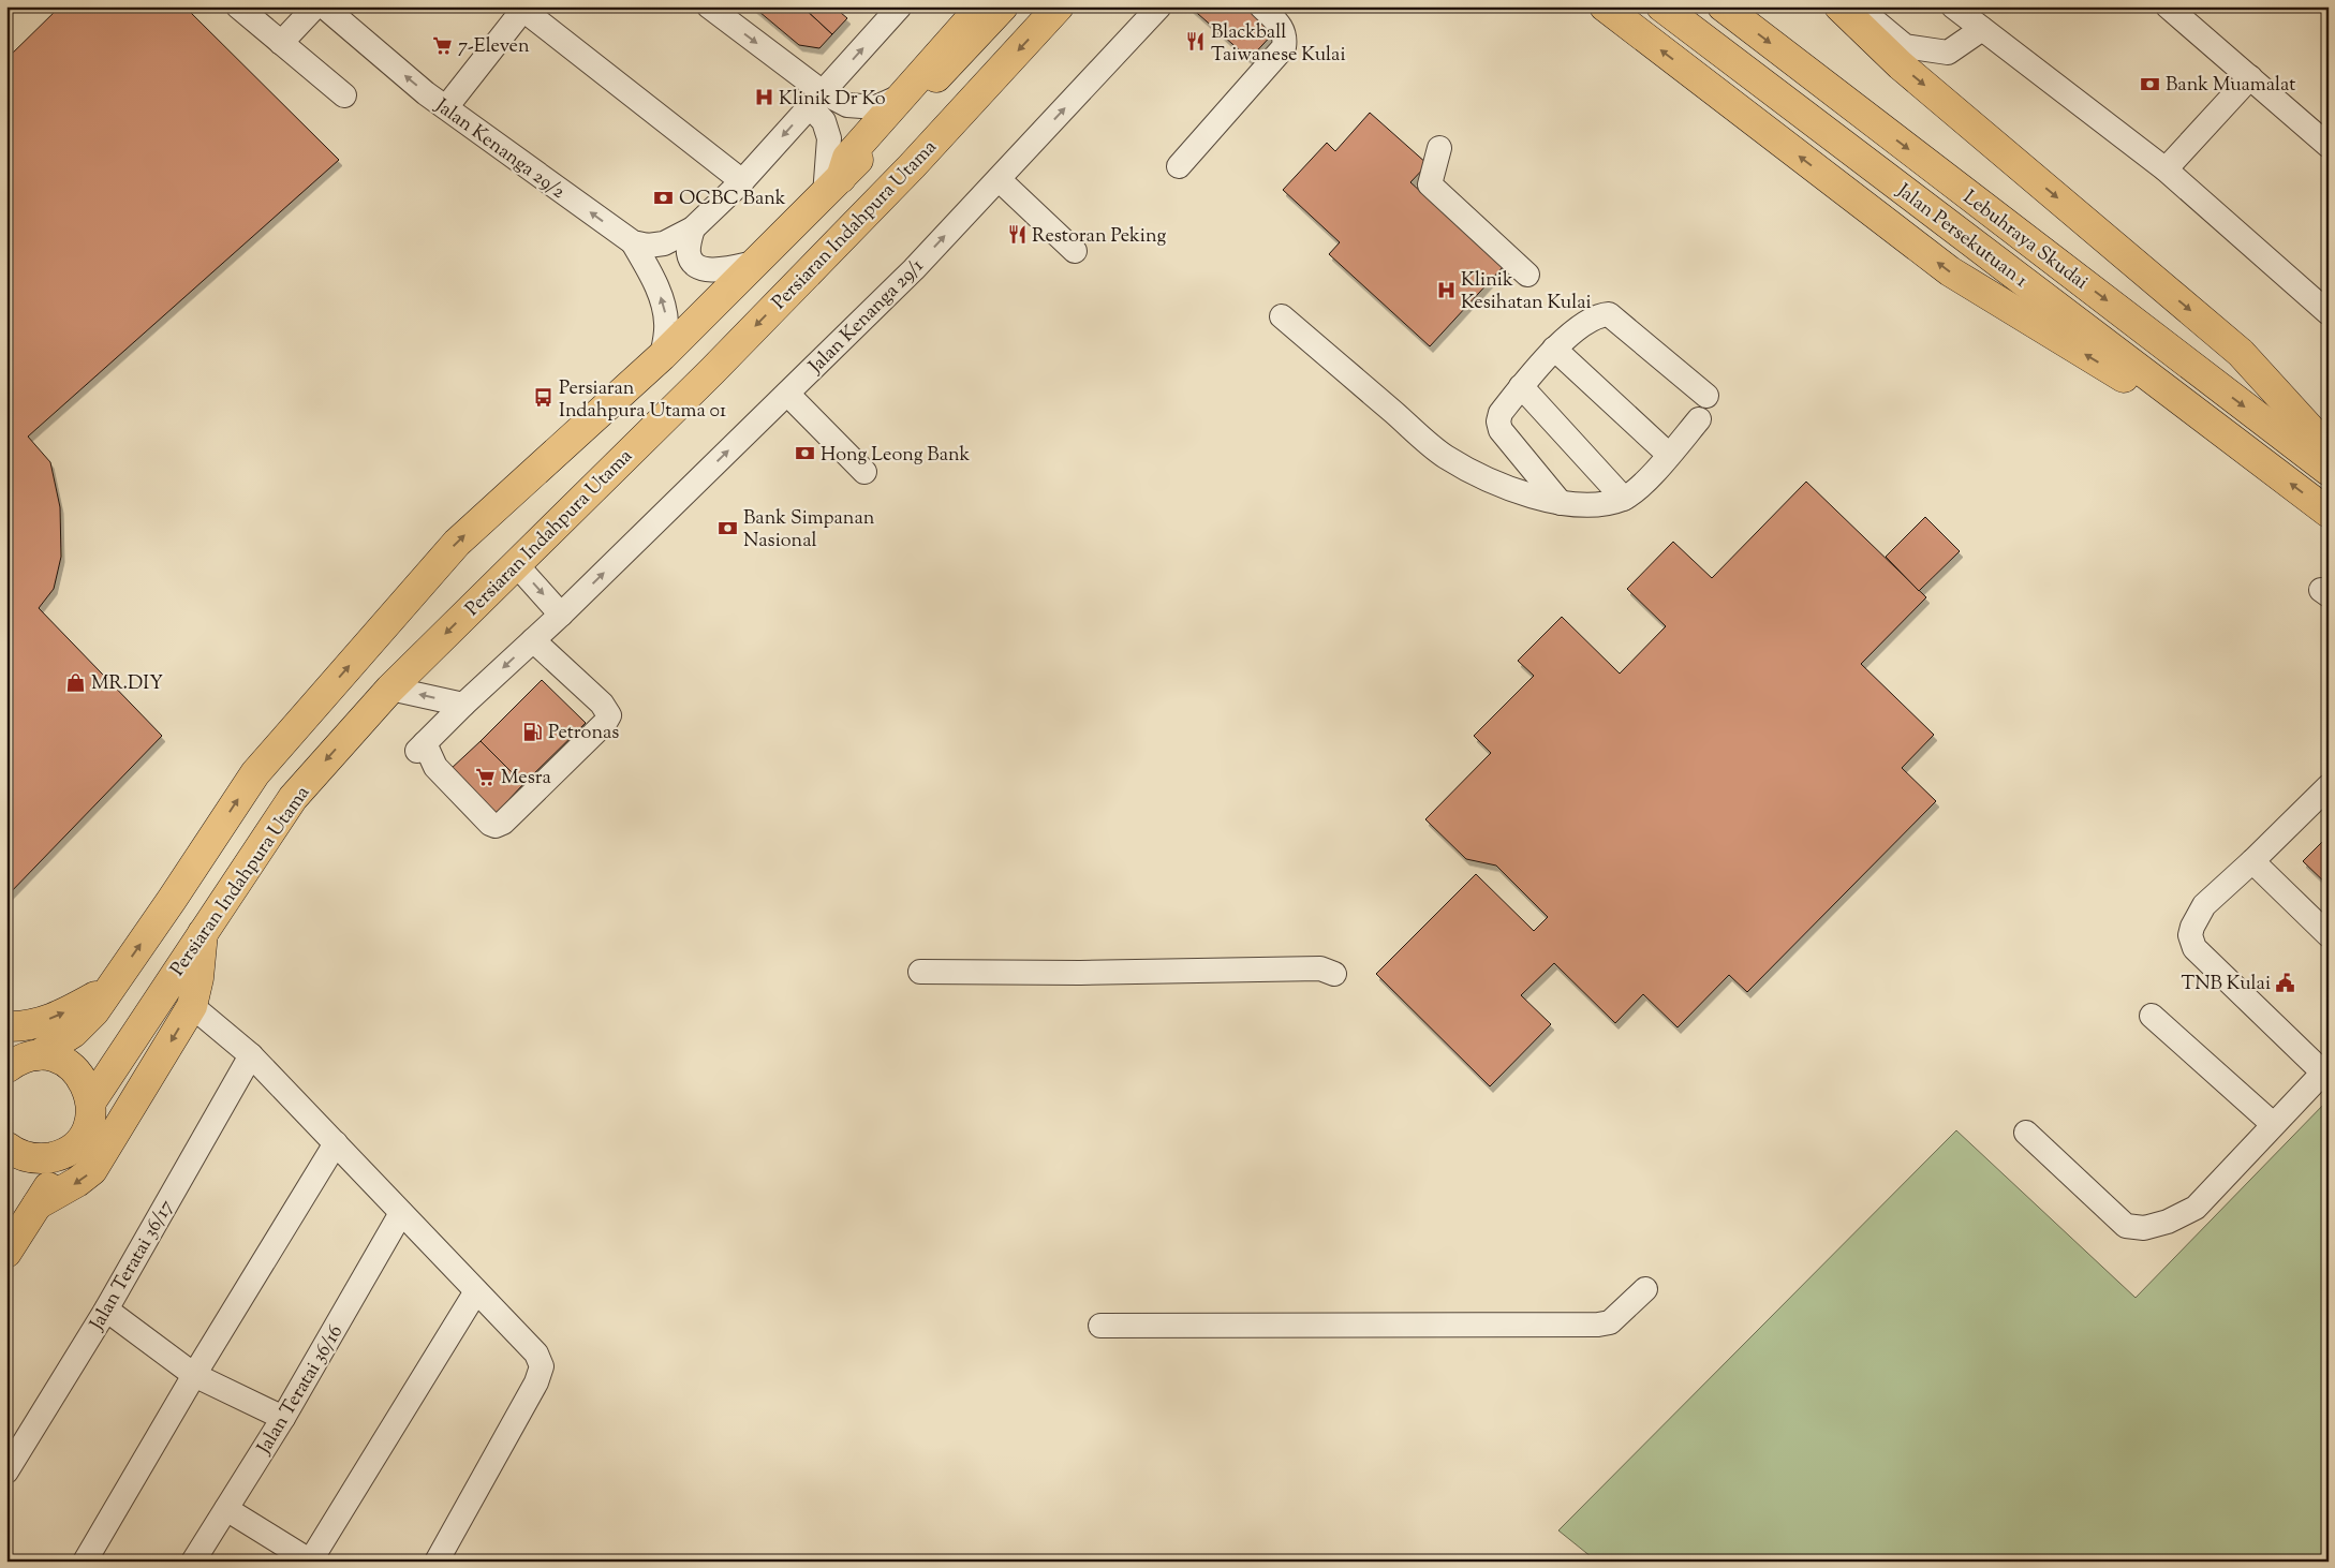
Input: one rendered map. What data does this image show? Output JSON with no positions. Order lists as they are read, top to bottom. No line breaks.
{"streets":{"main road":["Persiaran Indahpura Utama","Jalan Persekutuan 1","Lebuhraya Skudai"],"street":["Jalan Kenanga 29/2","Jalan Kenanga 29/1","Jalan Teratai 36/17","Jalan Teratai 36/16"]},"places":{"restaurant":["Blackball Taiwanese Kulai","Restoran Peking"],"supermarket":["7-Eleven","Mesra"],"bank":["Bank Muamalat","OCBC Bank","Hong Leong Bank","Bank Simpanan Nasional"],"hospital":["Klinik Dr Ko","Klinik Kesihatan Kulai"],"bus stop":["Persiaran Indahpura Utama 01"],"shop":["MR.DIY"],"fuel station":["Petronas"],"public building":["TNB Kulai"]}}
